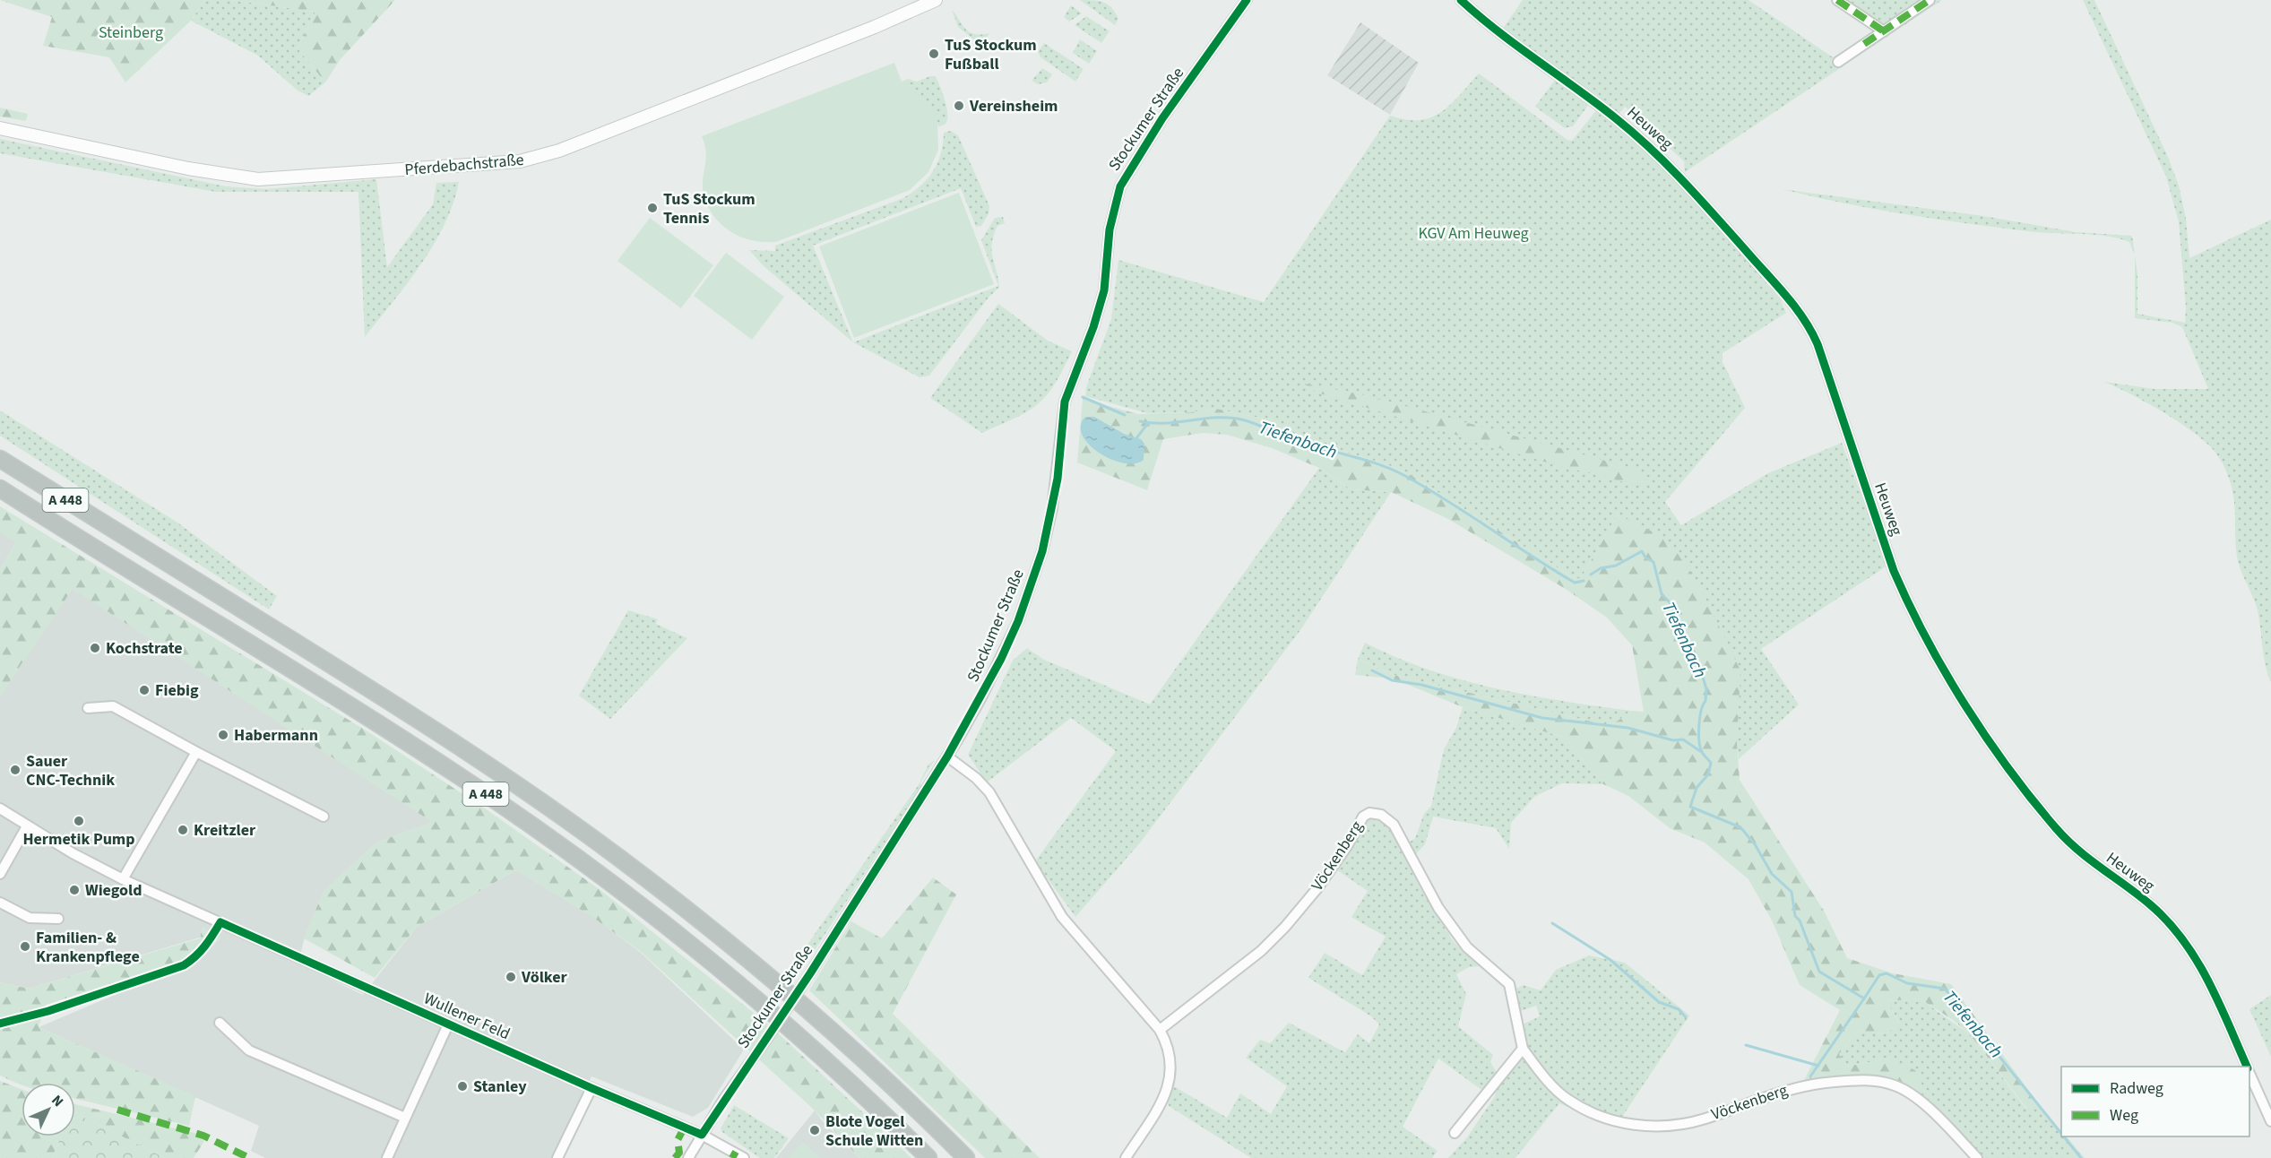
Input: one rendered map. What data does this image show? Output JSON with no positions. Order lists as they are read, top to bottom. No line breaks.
{"streets":{"highway":["A 448"],"main road":["Pferdebachstraße"],"street":["Stockumer Straße","Heuweg","Vöckenberg","Wullener Feld"]},"crossings":[["Stockumer Straße","Wullener Feld"]],"water":["Tiefenbach"],"parks":["Steinberg","KGV Am Heuweg"],"places":["TuS Stockum Fußball","Vereinsheim","TuS Stockum Tennis","Kochstrate","Fiebig","Habermann","Sauer CNC-Technik","Hermetik Pump","Kreitzler","Wiegold","Familien- & Krankenpflege","Völker","Stanley","Blote Vogel Schule Witten"],"legend":["Radweg","Weg"],"north":"top right"}
